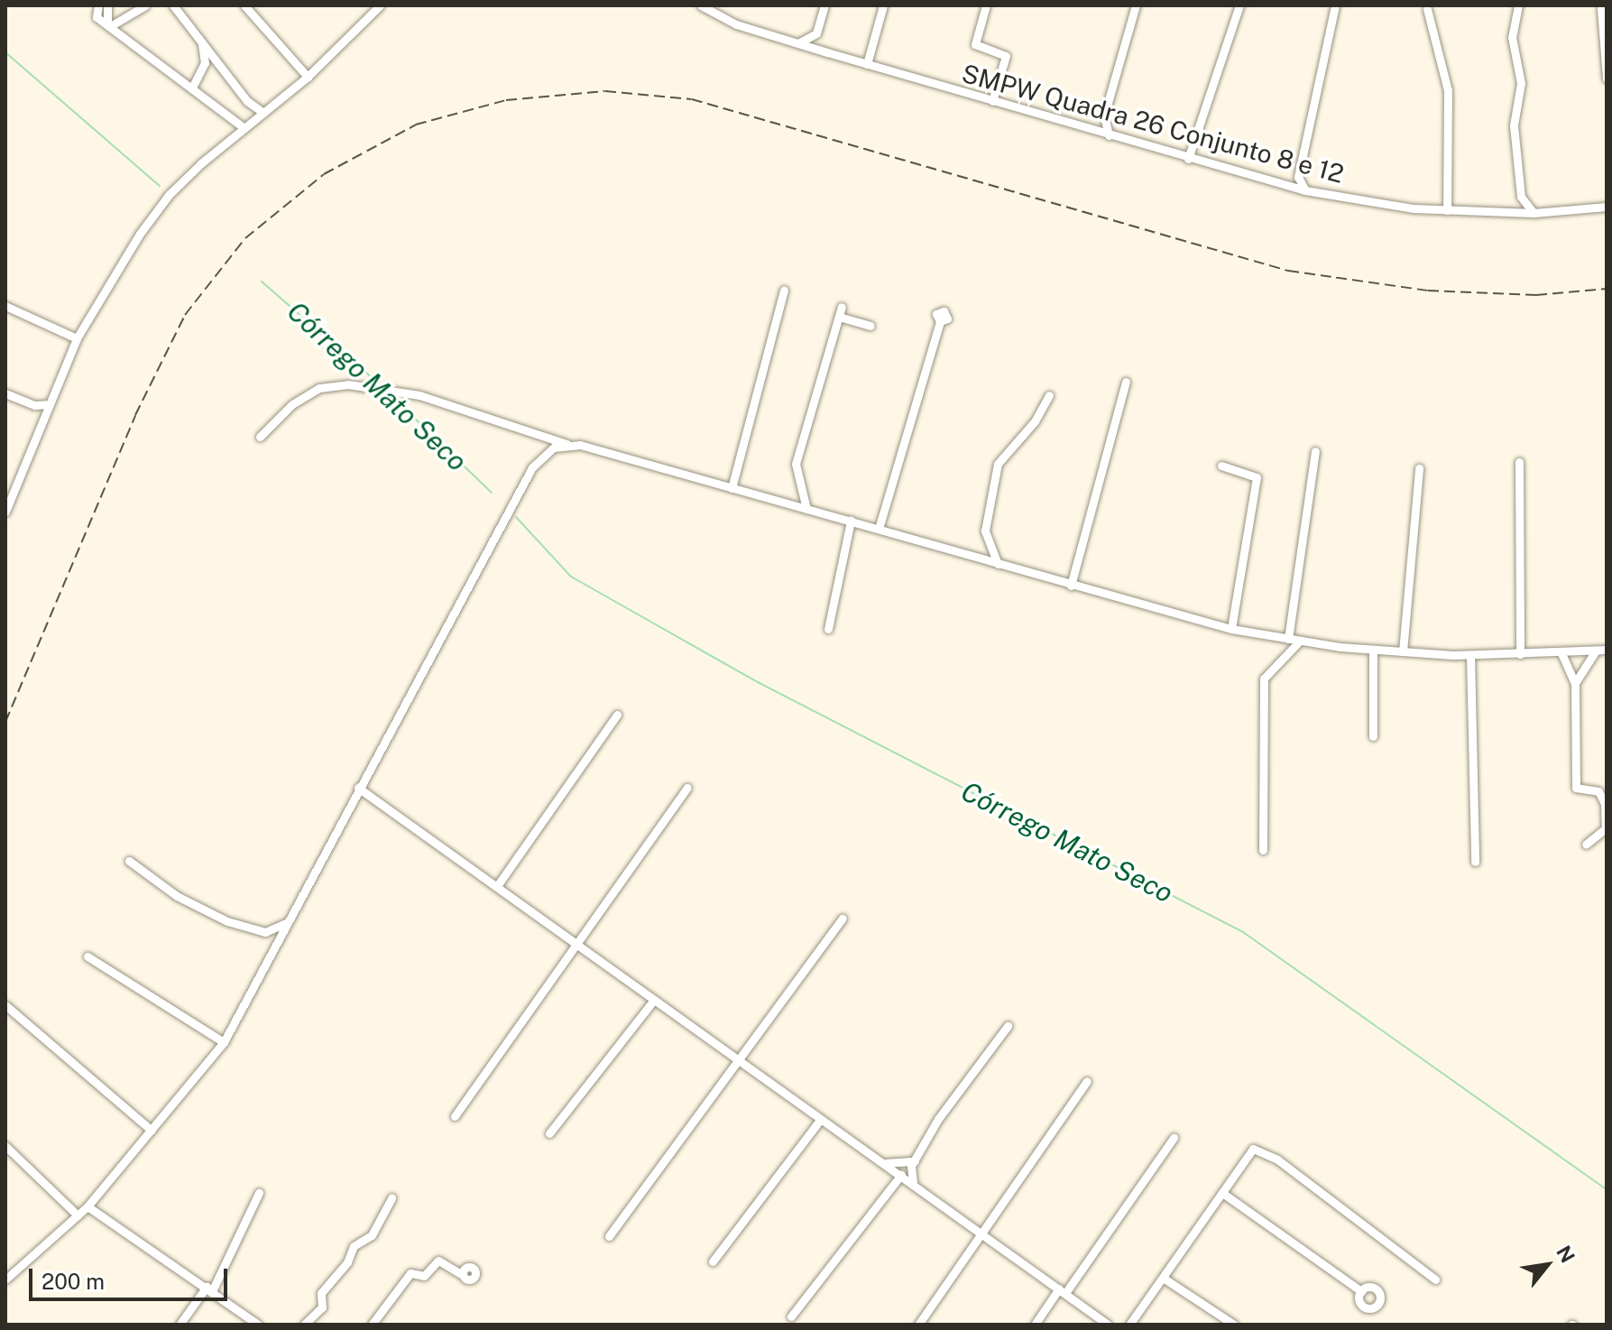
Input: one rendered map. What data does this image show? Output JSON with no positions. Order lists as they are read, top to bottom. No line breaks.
{"streets":{"street":["SMPW Quadra 26 Conjunto 8 e 12"]},"water":["Córrego Mato Seco"],"scale_bar":"200 m","north":"top right"}
